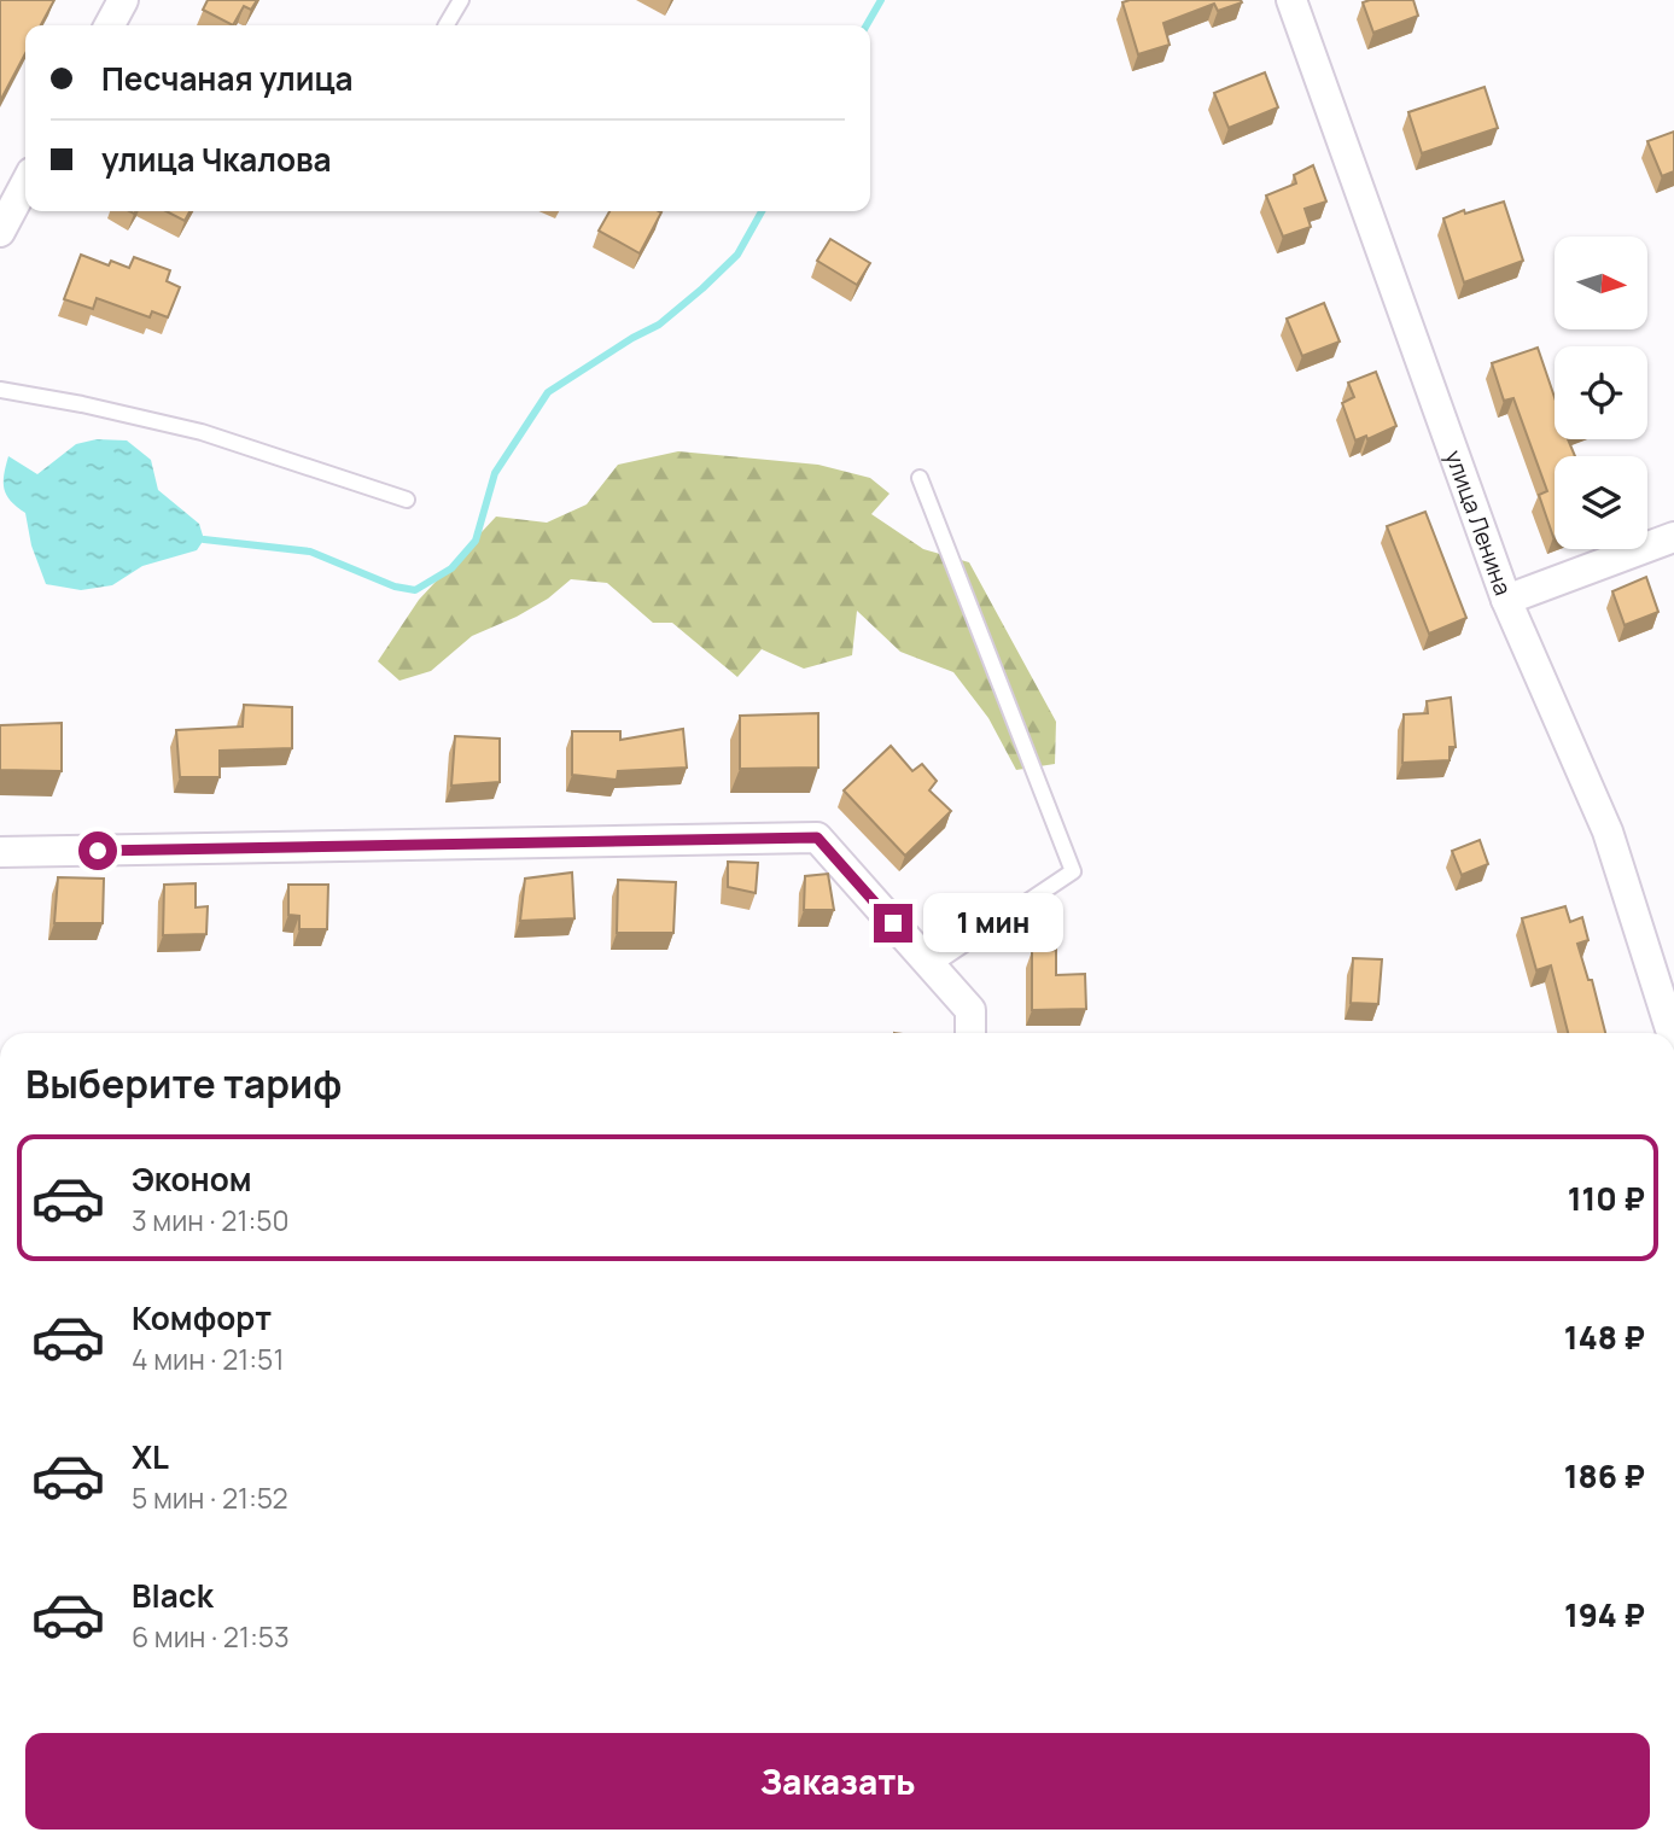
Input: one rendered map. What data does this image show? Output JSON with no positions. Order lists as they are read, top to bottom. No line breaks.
{"streets":{"street":["улица Ленина"]},"north":"right","page":{"banner":["Песчаная улица","улица Чкалова"],"bubble":"1 мин","heading":"Выберите тариф","list":[{"name":"Эконом","note":"3 мин · 21:50","value":"110 ₽"},{"name":"Комфорт","note":"4 мин · 21:51","value":"148 ₽"},{"name":"XL","note":"5 мин · 21:52","value":"186 ₽"},{"name":"Black","note":"6 мин · 21:53","value":"194 ₽"}],"buttons":"Заказать"}}
